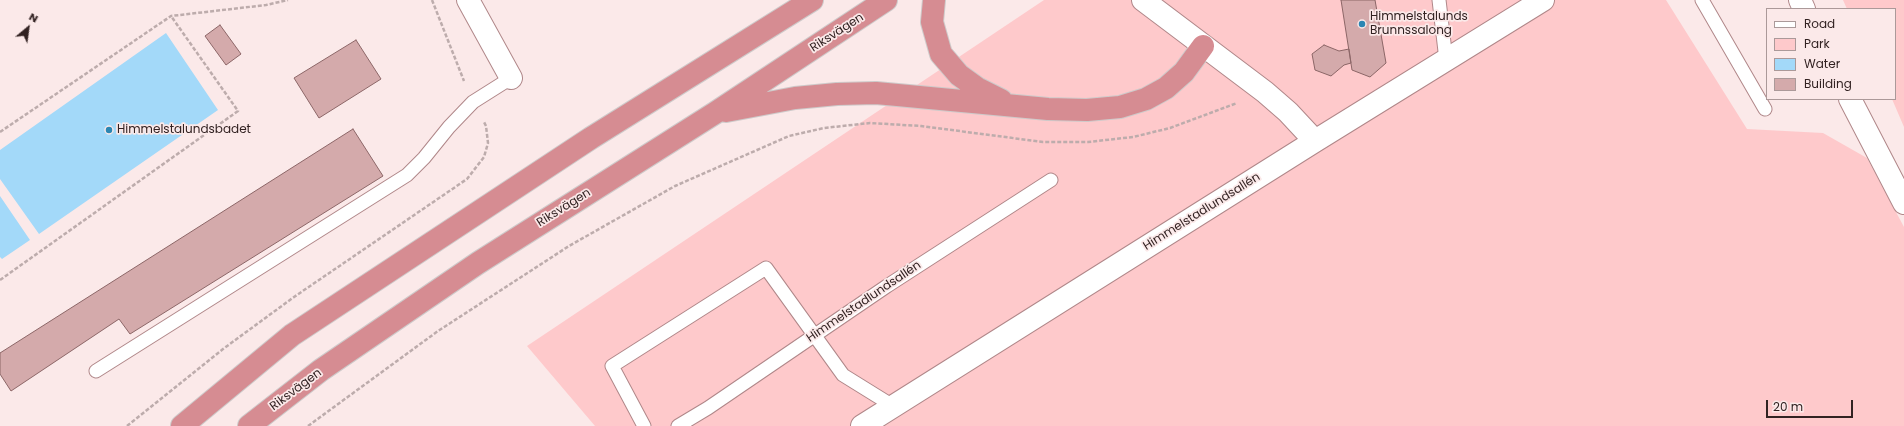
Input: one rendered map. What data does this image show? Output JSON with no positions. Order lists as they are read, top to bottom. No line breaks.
{"streets":{"highway":["Riksvägen"],"street":["Himmelstadlundsallén"]},"places":["Himmelstalunds Brunnssalong","Himmelstalundsbadet"],"legend":["Road","Park","Water","Building"],"scale_bar":"20 m","north":"top right"}
